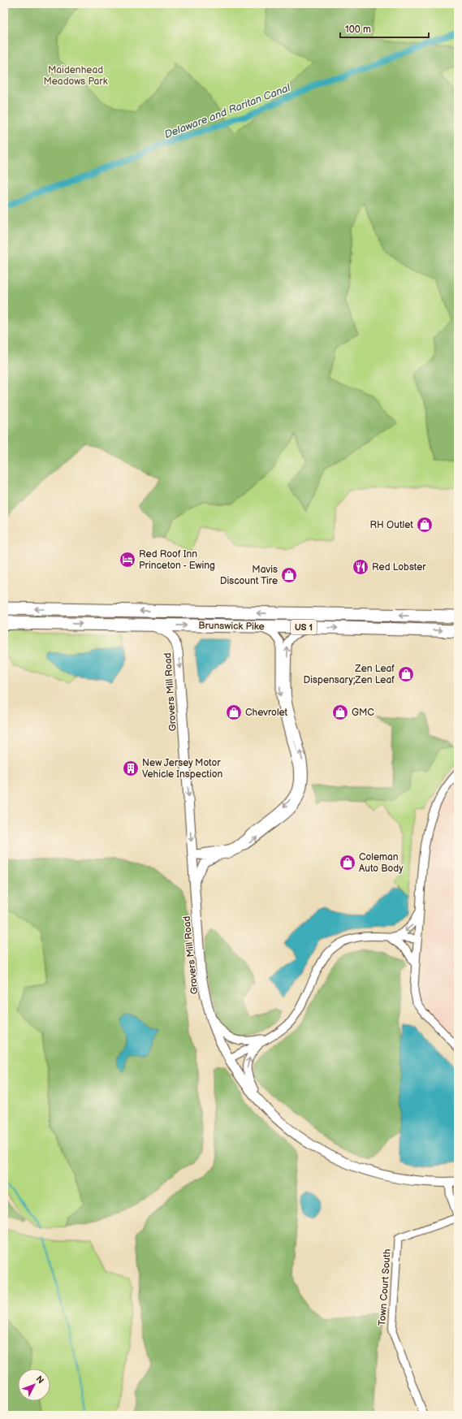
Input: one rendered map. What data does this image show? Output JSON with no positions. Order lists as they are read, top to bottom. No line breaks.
{"streets":{"highway":["Brunswick Pike","US 1"],"street":["Grovers Mill Road","Town Court South"]},"crossings":[["Brunswick Pike","Grovers Mill Road"],["Grovers Mill Road","Town Court South"]],"water":["Delaware and Raritan Canal"],"parks":["Maidenhead Meadows Park"],"places":{"shop":["RH Outlet","Mavis Discount Tire","Zen Leaf Dispensary;Zen Leaf","Chevrolet","GMC","Coleman Auto Body"],"hotel":["Red Roof Inn Princeton - Ewing"],"restaurant":["Red Lobster"],"building":["New Jersey Motor Vehicle Inspection"]},"scale_bar":"100 m","north":"top right"}
